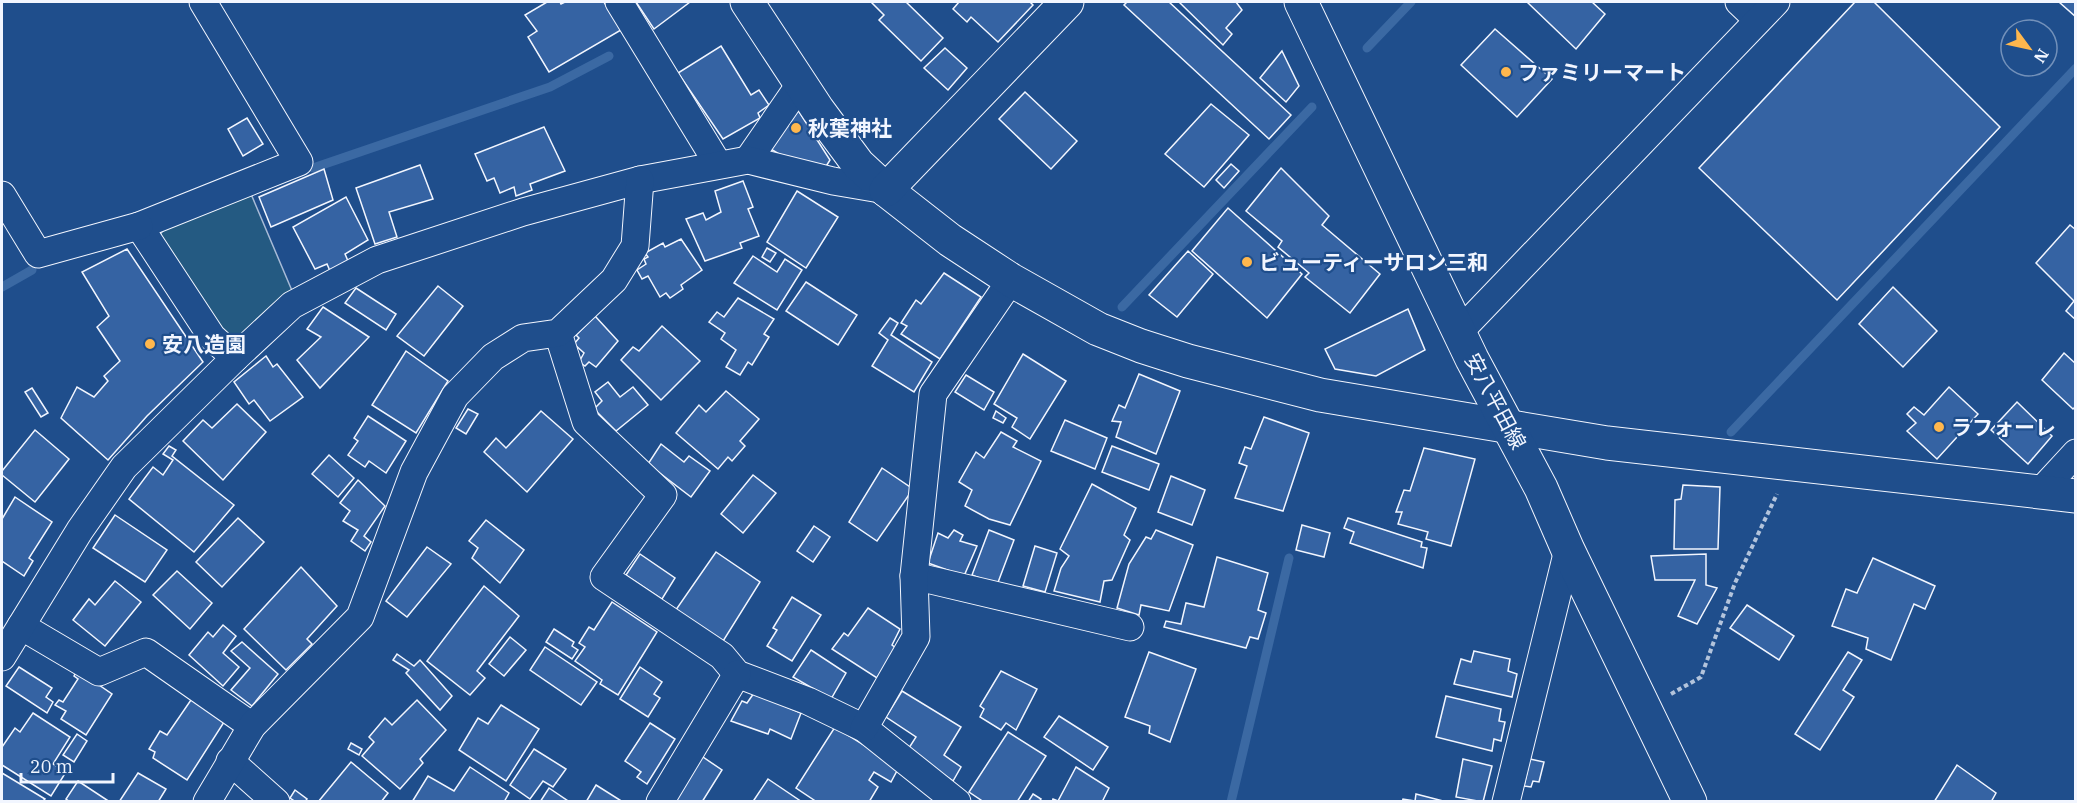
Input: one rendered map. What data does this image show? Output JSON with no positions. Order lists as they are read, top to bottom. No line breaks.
{"streets":{"street":["安八平田線"]},"places":["ファミリーマート","秋葉神社","ビューティーサロン三和","安八造園","ラフォーレ"],"scale_bar":"20 m","north":"bottom right"}
